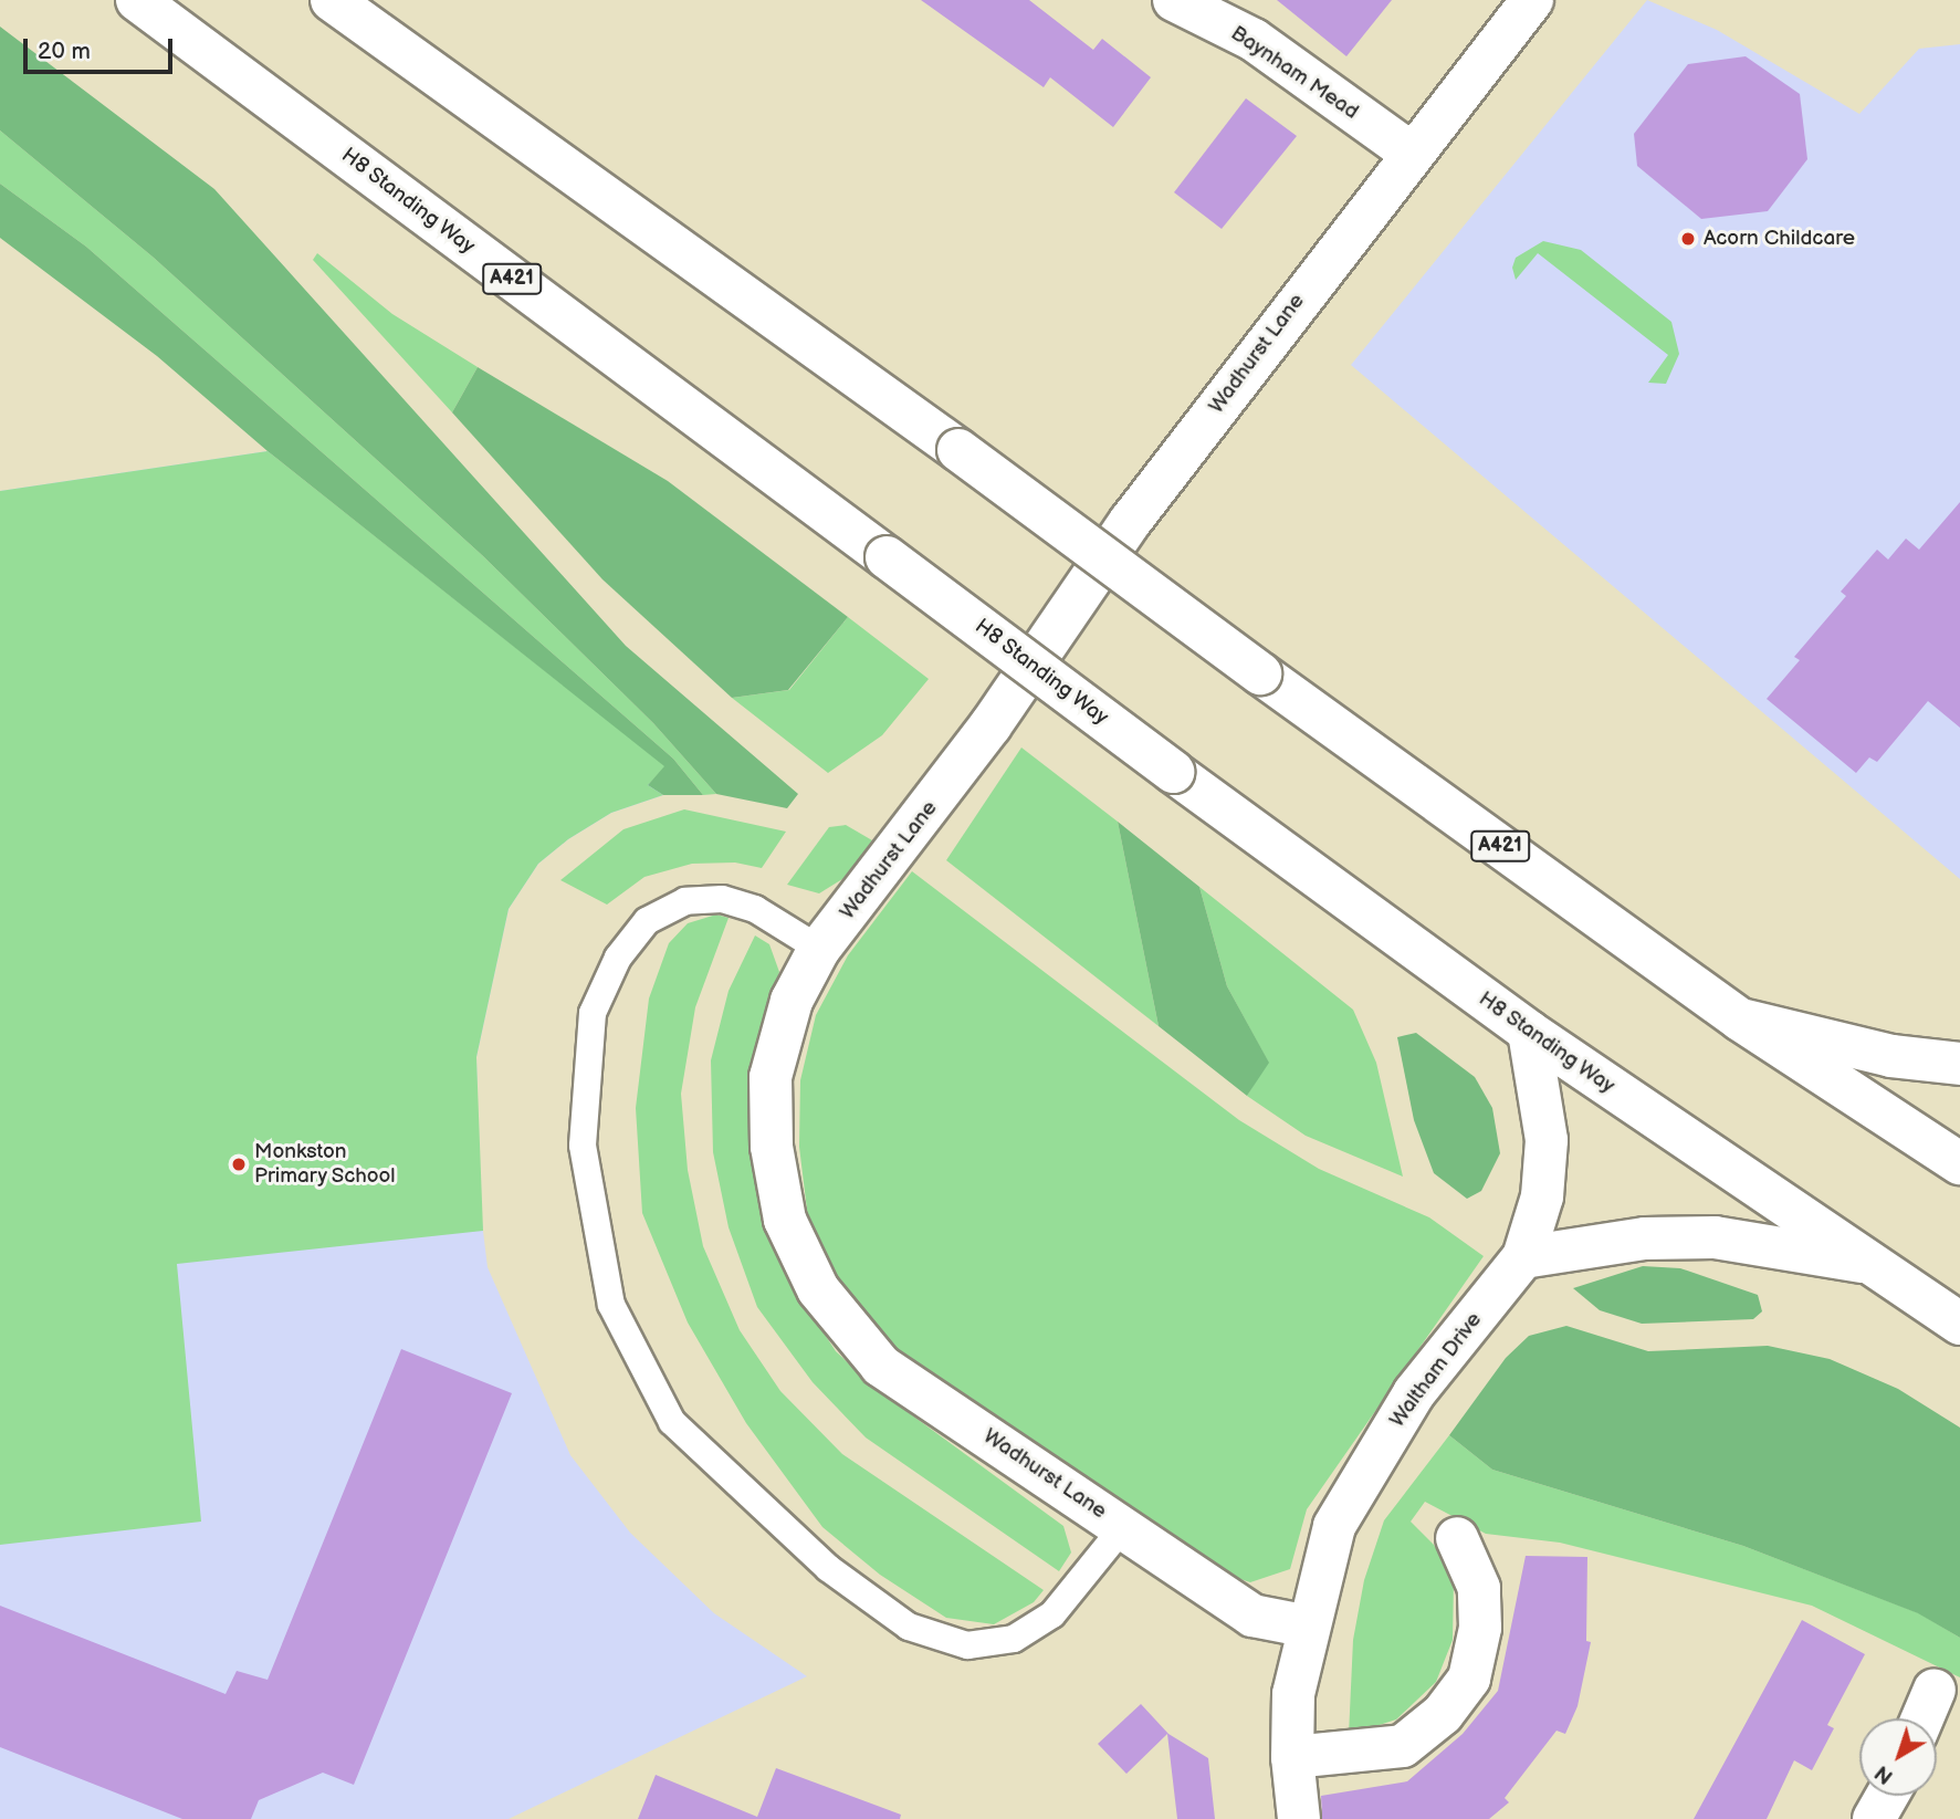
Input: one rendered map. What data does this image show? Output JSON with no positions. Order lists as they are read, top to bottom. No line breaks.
{"streets":{"main road":["Baynham Mead","H8 Standing Way","A421","Wadhurst Lane","Waltham Drive"]},"crossings":[["Baynham Mead","Wadhurst Lane"],["Wadhurst Lane","Waltham Drive"]],"places":["Acorn Childcare","Monkston Primary School"],"scale_bar":"20 m","north":"bottom left"}
